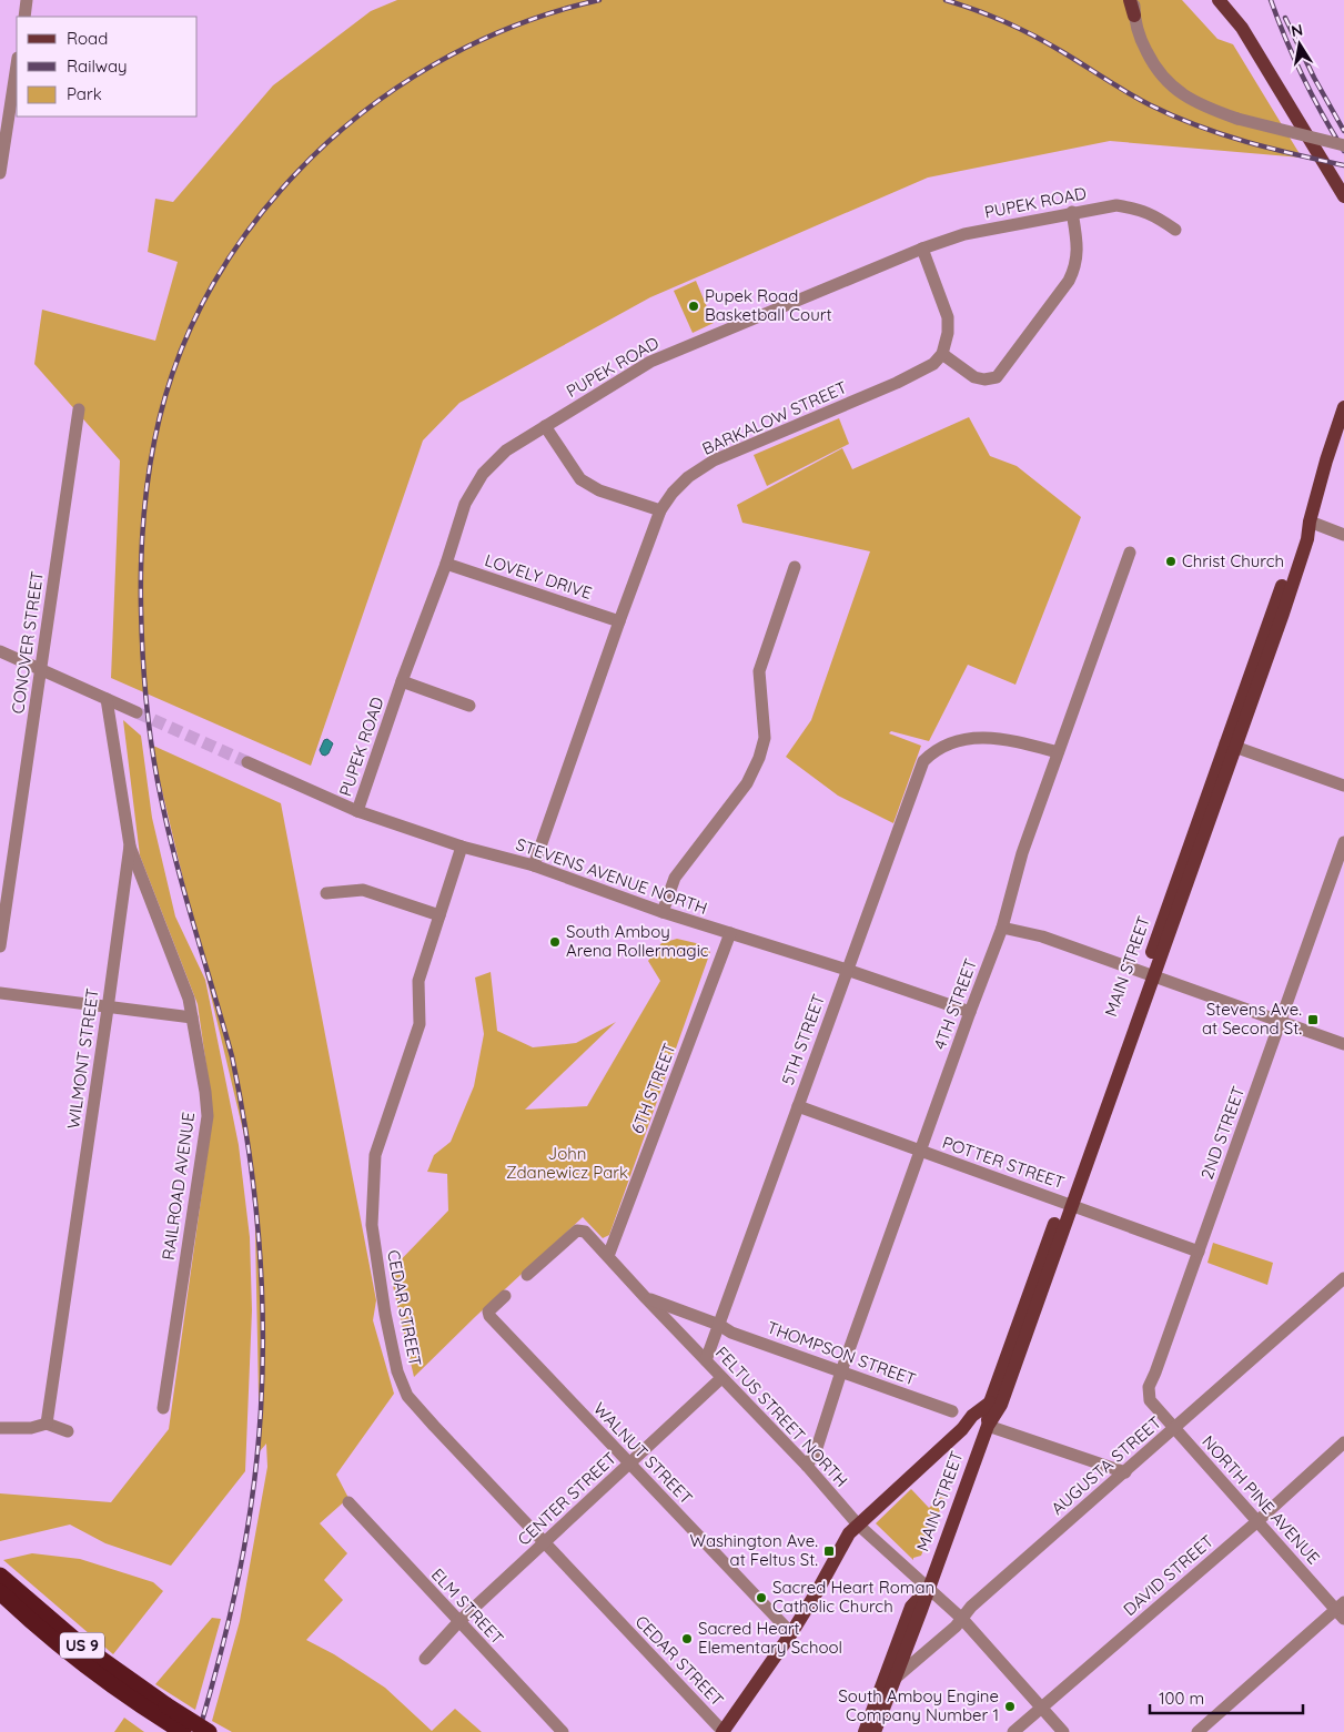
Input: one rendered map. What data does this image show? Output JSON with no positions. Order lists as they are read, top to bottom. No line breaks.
{"streets":{"highway":["US 9"],"main road":["MAIN STREET"],"street":["PUPEK ROAD","BARKALOW STREET","LOVELY DRIVE","CONOVER STREET","STEVENS AVENUE NORTH","4TH STREET","5TH STREET","WILMONT STREET","6TH STREET","2ND STREET","POTTER STREET","RAILROAD AVENUE","CEDAR STREET","THOMPSON STREET","FELTUS STREET NORTH","WALNUT STREET","AUGUSTA STREET","CENTER STREET","NORTH PINE AVENUE","DAVID STREET","ELM STREET"]},"crossings":[["PUPEK ROAD","LOVELY DRIVE"],["PUPEK ROAD","STEVENS AVENUE NORTH"],["BARKALOW STREET","LOVELY DRIVE"],["BARKALOW STREET","STEVENS AVENUE NORTH"],["STEVENS AVENUE NORTH","4TH STREET"],["STEVENS AVENUE NORTH","5TH STREET"],["STEVENS AVENUE NORTH","6TH STREET"],["STEVENS AVENUE NORTH","CEDAR STREET"],["MAIN STREET","POTTER STREET"],["MAIN STREET","FELTUS STREET NORTH"],["MAIN STREET","AUGUSTA STREET"],["4TH STREET","5TH STREET"],["4TH STREET","POTTER STREET"],["4TH STREET","THOMPSON STREET"],["4TH STREET","FELTUS STREET NORTH"],["5TH STREET","POTTER STREET"],["5TH STREET","THOMPSON STREET"],["5TH STREET","FELTUS STREET NORTH"],["WILMONT STREET","RAILROAD AVENUE"],["6TH STREET","FELTUS STREET NORTH"],["2ND STREET","POTTER STREET"],["2ND STREET","AUGUSTA STREET"],["2ND STREET","NORTH PINE AVENUE"],["CEDAR STREET","CENTER STREET"],["THOMPSON STREET","FELTUS STREET NORTH"],["FELTUS STREET NORTH","AUGUSTA STREET"],["FELTUS STREET NORTH","CENTER STREET"],["FELTUS STREET NORTH","DAVID STREET"],["WALNUT STREET","CENTER STREET"],["AUGUSTA STREET","NORTH PINE AVENUE"],["CENTER STREET","ELM STREET"],["NORTH PINE AVENUE","DAVID STREET"]],"parks":["John Zdanewicz Park"],"places":{"other":["Pupek Road Basketball Court","Christ Church","South Amboy Arena Rollermagic","Sacred Heart Roman Catholic Church","Sacred Heart Elementary School","South Amboy Engine Company Number 1"],"transit":["Stevens Ave. at Second St.","Washington Ave. at Feltus St."]},"legend":["Road","Railway","Park"],"scale_bar":"100 m","north":"top"}
